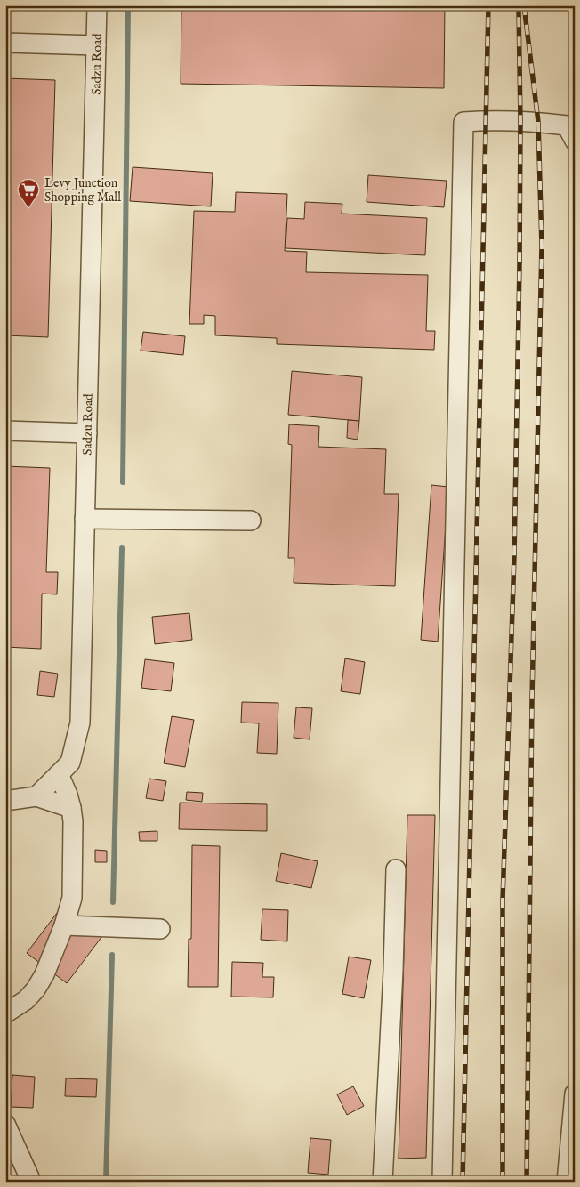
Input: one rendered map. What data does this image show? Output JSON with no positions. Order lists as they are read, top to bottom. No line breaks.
{"streets":{"street":["Sadzu Road"]},"places":{"supermarket":["Levy Junction Shopping Mall"]}}
